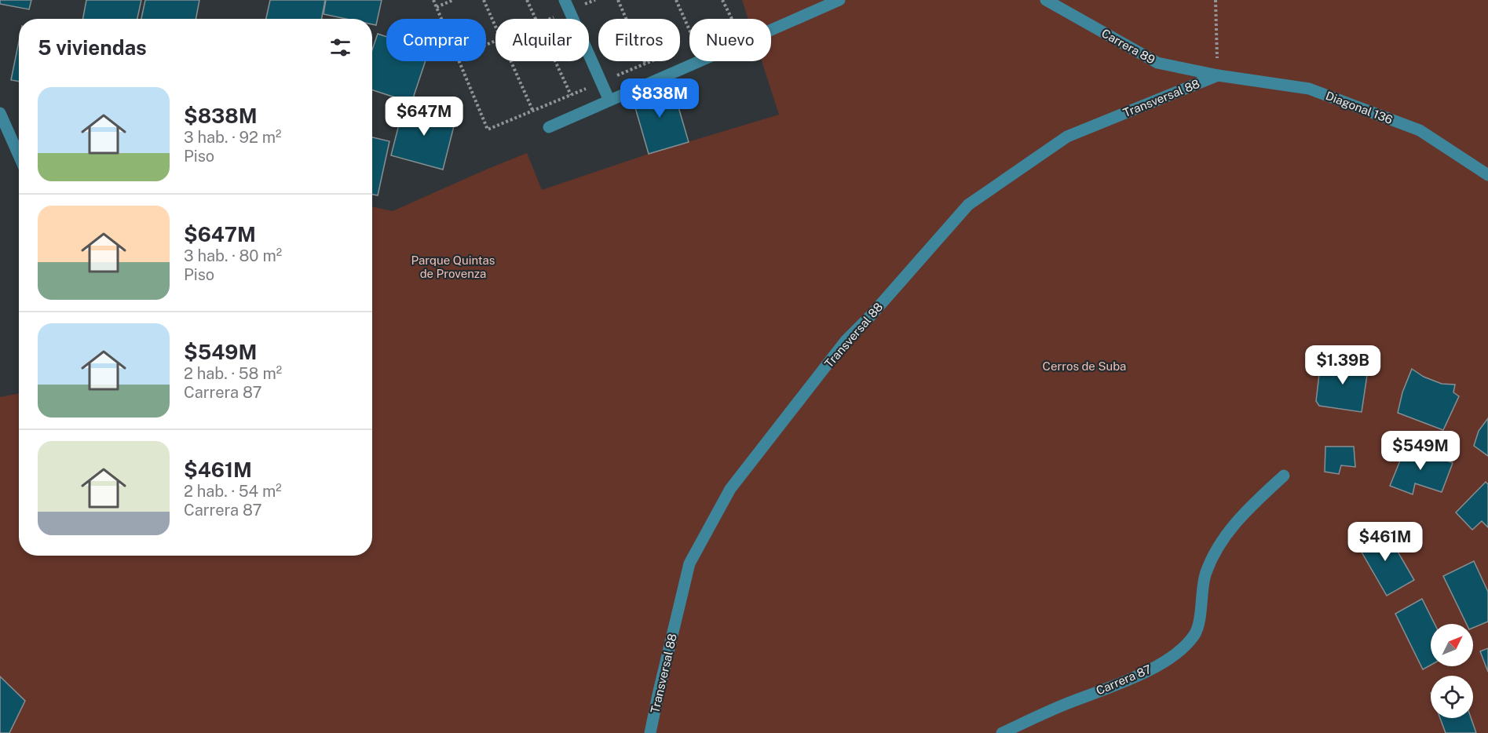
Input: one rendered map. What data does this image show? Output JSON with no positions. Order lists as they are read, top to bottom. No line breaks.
{"streets":{"street":["Carrera 89","Transversal 88","Diagonal 136","Carrera 87"]},"crossings":[["Carrera 89","Transversal 88"],["Carrera 89","Diagonal 136"],["Transversal 88","Diagonal 136"]],"parks":["Parque Quintas de Provenza","Cerros de Suba"],"north":"top right","page":{"chip":["Comprar","Alquilar","Filtros","Nuevo"],"heading":"5 viviendas","list":[{"name":"$838M","note":"3 hab. · 92 m² · Piso"},{"name":"$647M","note":"3 hab. · 80 m² · Piso"},{"name":"$549M","note":"2 hab. · 58 m² · Carrera 87"},{"name":"$461M","note":"2 hab. · 54 m² · Carrera 87"}],"price":["$838M","$647M","$1.39B","$549M","$461M"]}}
